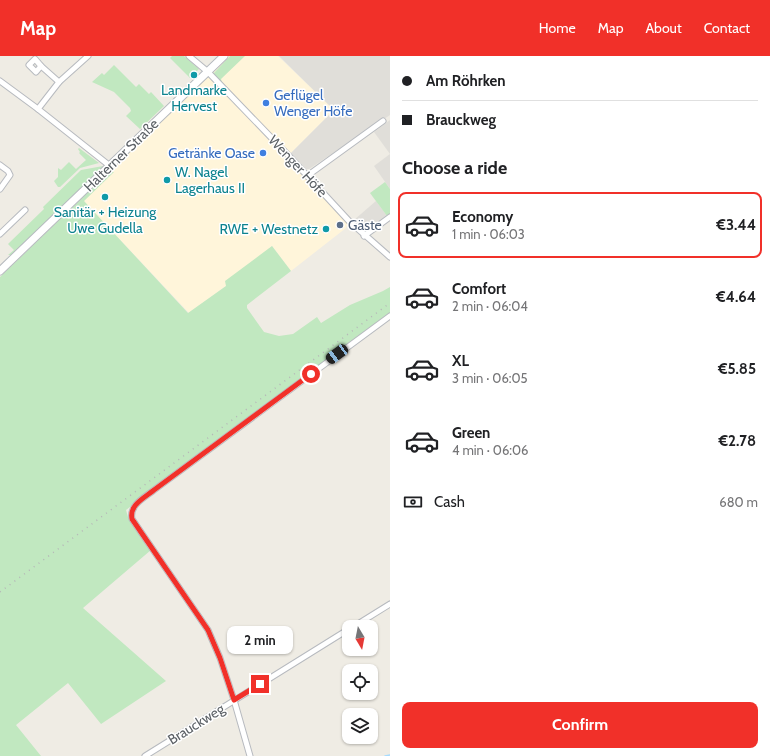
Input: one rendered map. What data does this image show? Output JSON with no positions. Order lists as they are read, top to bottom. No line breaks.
{"streets":{"main road":["Halterner Straße"],"street":["Wenger Höfe","Brauckweg"]},"crossings":[["Halterner Straße","Wenger Höfe"]],"places":["Landmarke Hervest","Geflügel Wenger Höfe","Getränke Oase","W. Nagel Lagerhaus II","Sanitär + Heizung Uwe Gudella","Gäste","RWE + Westnetz"],"north":"bottom","page":{"header":"Map","nav":["Home","Map","About","Contact"],"banner":["Am Röhrken","Brauckweg"],"heading":"Choose a ride","list":[{"name":"Economy","note":"1 min · 06:03","value":"€3.44"},{"name":"Comfort","note":"2 min · 06:04","value":"€4.64"},{"name":"XL","note":"3 min · 06:05","value":"€5.85"},{"name":"Green","note":"4 min · 06:06","value":"€2.78"}],"pay":["Cash","680 m"],"bubble":"2 min","buttons":"Confirm"}}
